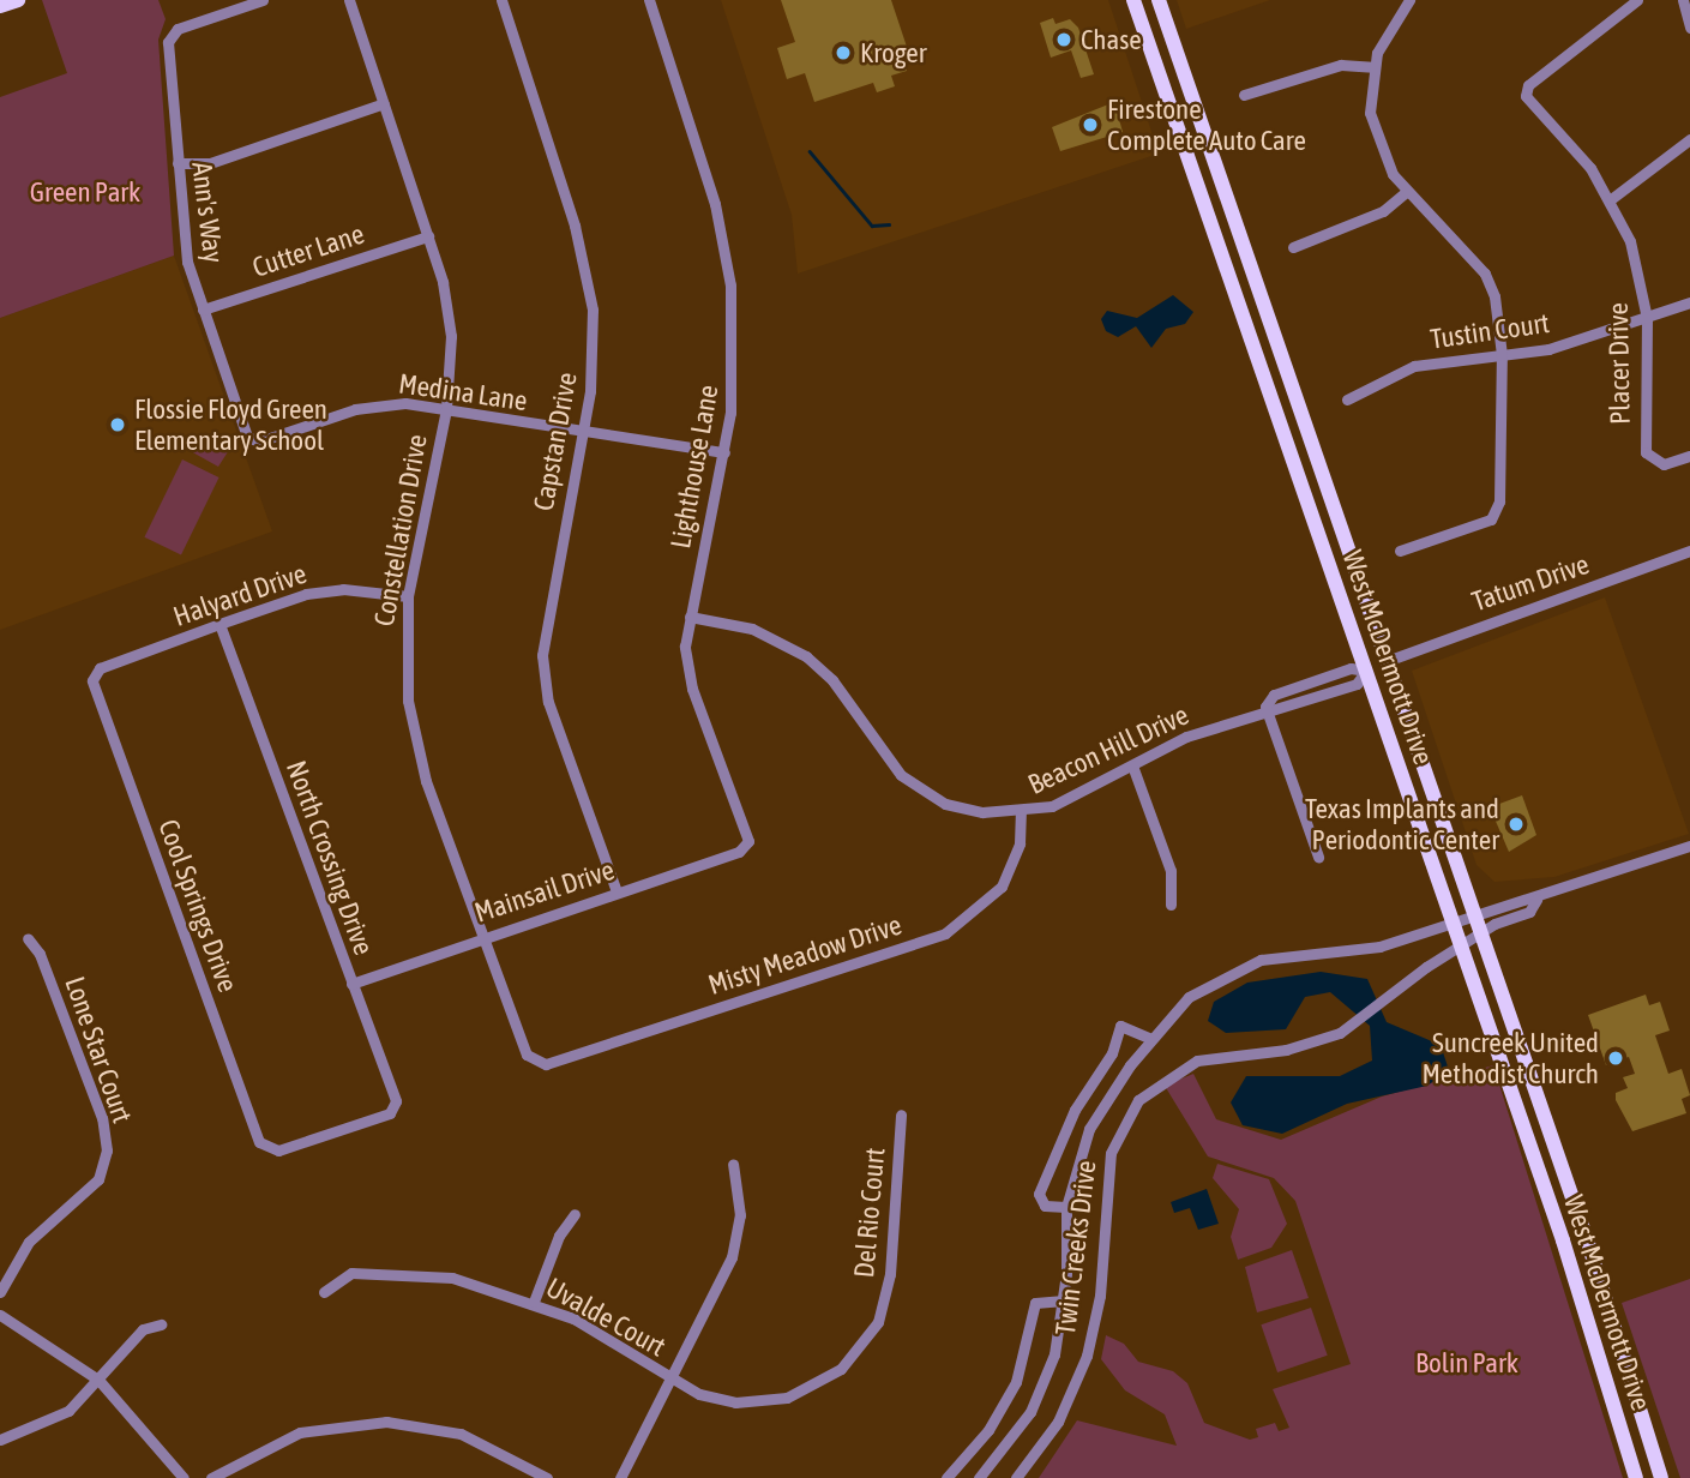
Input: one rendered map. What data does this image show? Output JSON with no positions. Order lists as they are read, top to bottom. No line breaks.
{"streets":{"main road":["West McDermott Drive"],"street":["Ann's Way","Cutter Lane","Tustin Court","Placer Drive","Medina Lane","Capstan Drive","Lighthouse Lane","Constellation Drive","Tatum Drive","Halyard Drive","Beacon Hill Drive","North Crossing Drive","Mainsail Drive","Cool Springs Drive","Misty Meadow Drive","Lone Star Court","Del Rio Court","Twin Creeks Drive","Uvalde Court"]},"crossings":[["Ann's Way","Cutter Lane"],["Ann's Way","Medina Lane"],["Cutter Lane","Constellation Drive"],["Tustin Court","Placer Drive"],["Medina Lane","Capstan Drive"],["Medina Lane","Lighthouse Lane"],["Medina Lane","Constellation Drive"],["Capstan Drive","Mainsail Drive"],["Lighthouse Lane","Beacon Hill Drive"],["Lighthouse Lane","Mainsail Drive"],["Constellation Drive","Halyard Drive"],["Constellation Drive","Mainsail Drive"],["Constellation Drive","Misty Meadow Drive"],["Tatum Drive","West McDermott Drive"],["Halyard Drive","North Crossing Drive"],["Halyard Drive","Cool Springs Drive"],["West McDermott Drive","Beacon Hill Drive"],["West McDermott Drive","Twin Creeks Drive"],["Beacon Hill Drive","Misty Meadow Drive"],["North Crossing Drive","Mainsail Drive"],["North Crossing Drive","Cool Springs Drive"],["Del Rio Court","Uvalde Court"]],"parks":["Green Park","Bolin Park"],"places":["Chase","Kroger","Firestone Complete Auto Care","Flossie Floyd Green Elementary School","Texas Implants and Periodontic Center","Suncreek United Methodist Church"]}
